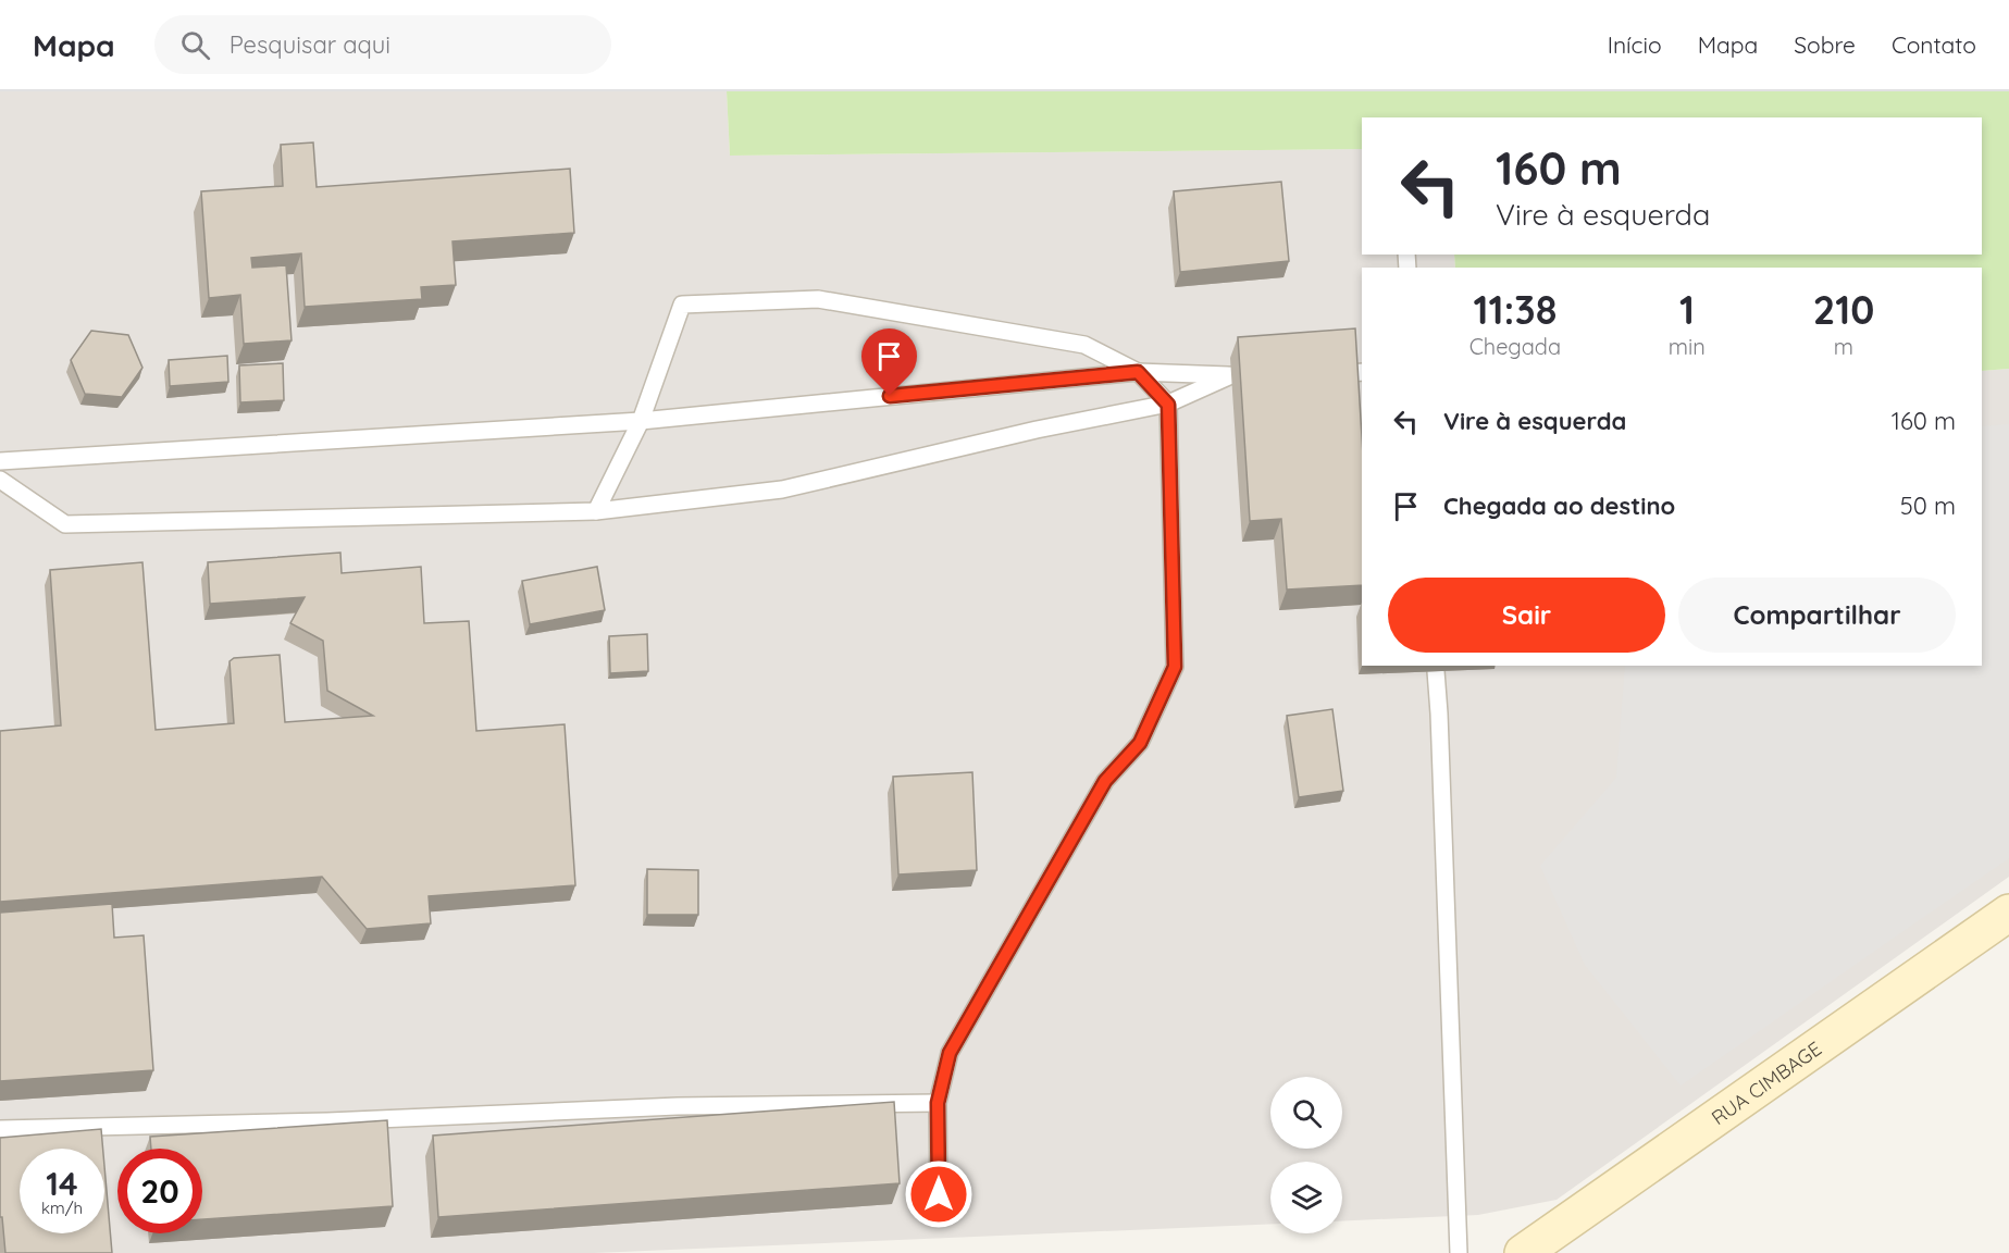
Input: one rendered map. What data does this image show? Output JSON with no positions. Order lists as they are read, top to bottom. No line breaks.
{"streets":{"street":["RUA CIMBAGE"]},"page":{"header":"Mapa","search":"Pesquisar aqui","nav":["Início","Mapa","Sobre","Contato"],"turn":["160 m","Vire à esquerda"],"eta":["11:38","Chegada","1","min","210","m"],"list":[{"name":"Vire à esquerda","value":"160 m"},{"name":"Chegada ao destino","value":"50 m"}],"buttons":["Sair","Compartilhar"],"speed":"14 km/h","limit":"20"}}
